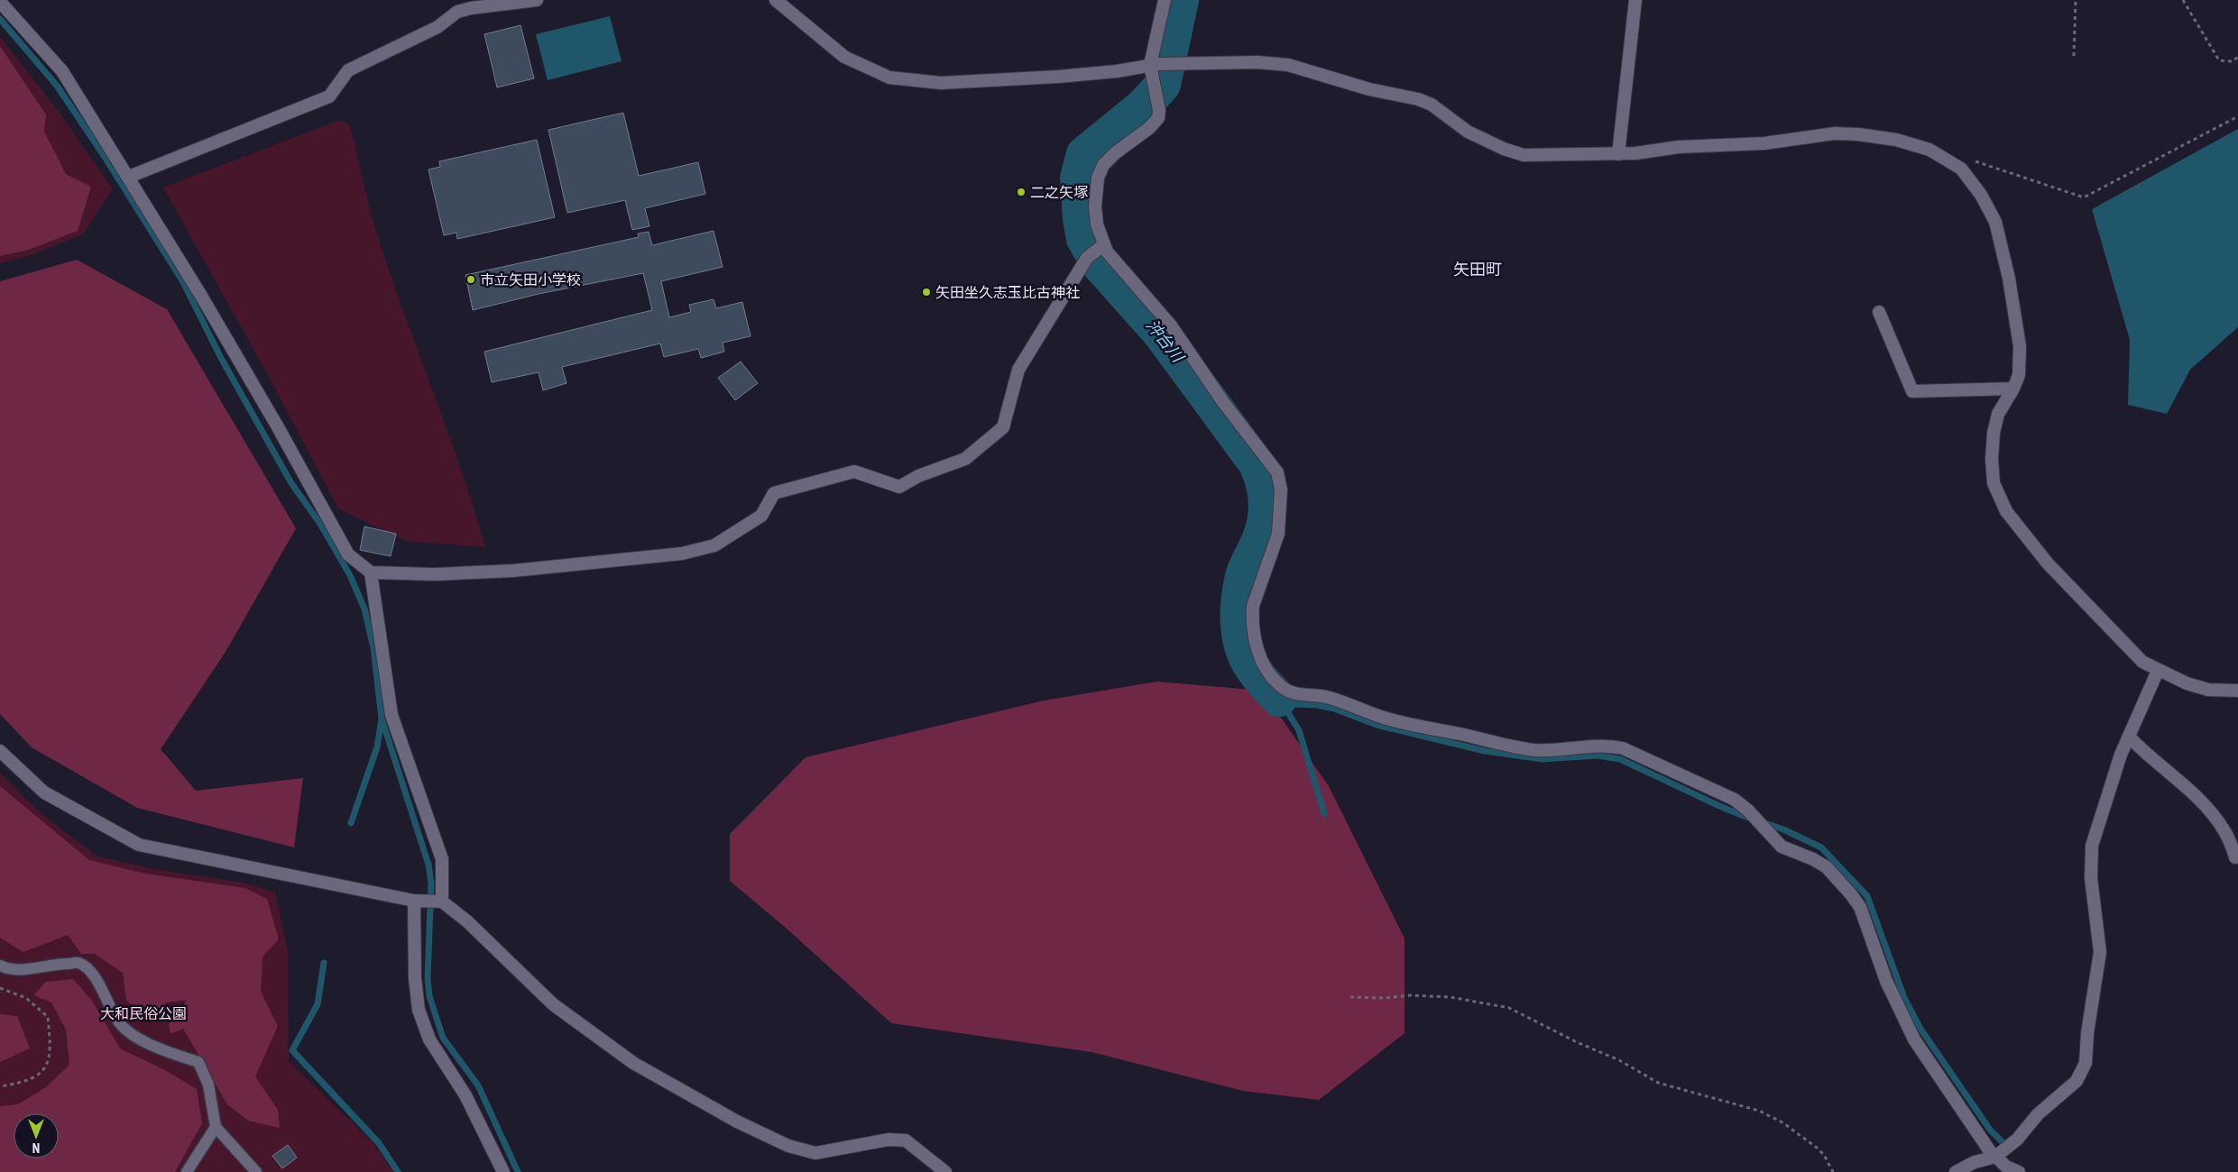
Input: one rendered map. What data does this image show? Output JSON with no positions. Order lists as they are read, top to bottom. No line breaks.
{"districts":["矢田町"],"water":["沖台川"],"parks":["大和民俗公園"],"places":["二之矢塚","市立矢田小学校","矢田坐久志玉比古神社"],"north":"bottom"}
